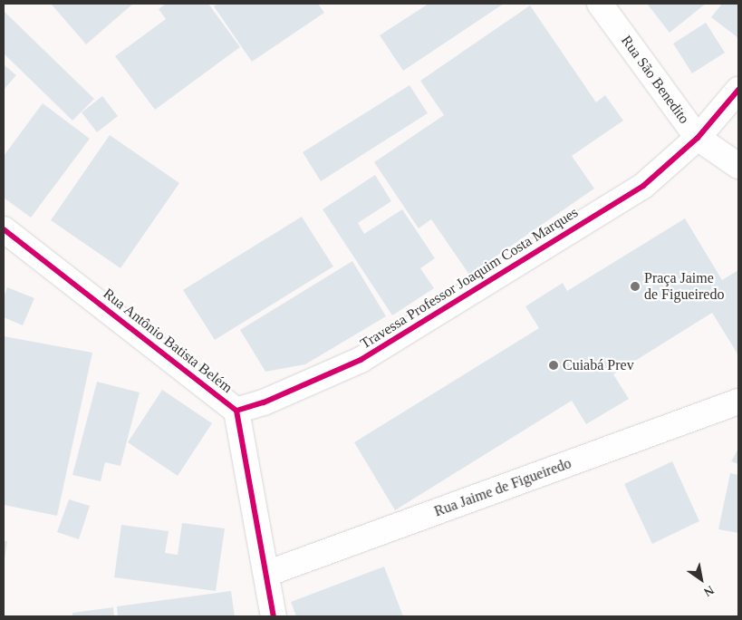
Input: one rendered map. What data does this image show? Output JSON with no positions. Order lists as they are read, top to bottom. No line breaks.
{"streets":{"street":["Rua São Benedito","Travessa Professor Joaquim Costa Marques","Rua Antônio Batista Belém","Rua Jaime de Figueiredo"]},"crossings":[["Rua São Benedito","Travessa Professor Joaquim Costa Marques"],["Travessa Professor Joaquim Costa Marques","Rua Antônio Batista Belém"],["Rua Antônio Batista Belém","Rua Jaime de Figueiredo"]],"places":["Praça Jaime de Figueiredo","Cuiabá Prev"],"north":"bottom right"}
